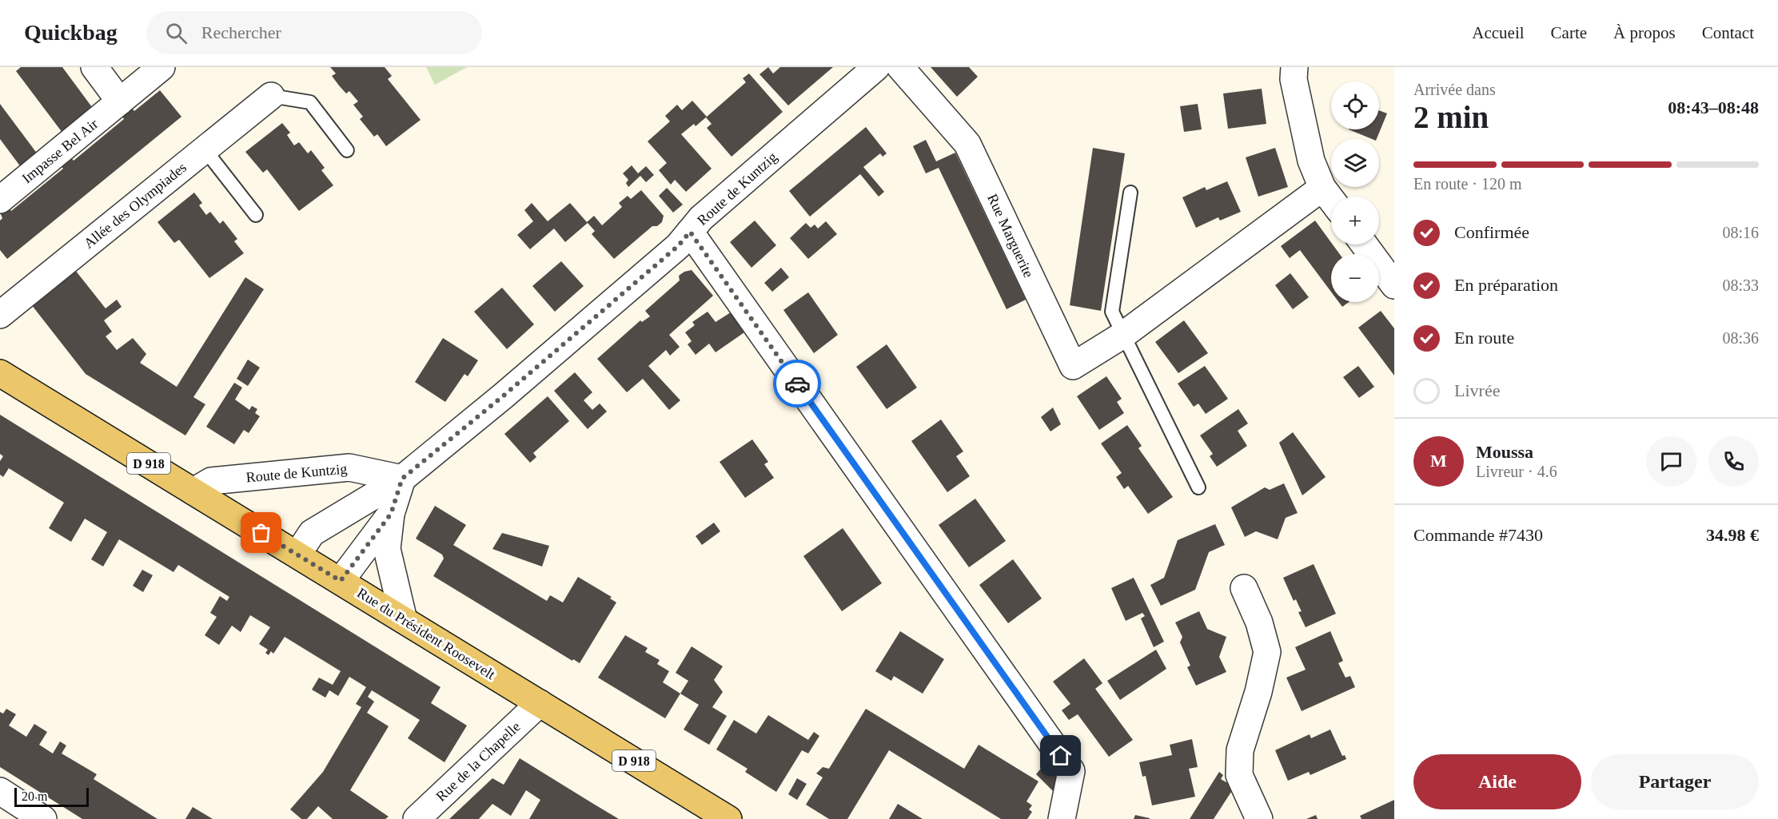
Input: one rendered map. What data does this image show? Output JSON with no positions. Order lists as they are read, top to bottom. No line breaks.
{"streets":{"main road":["D 918","Rue du Président Roosevelt"],"street":["Impasse Bel Air","Route de Kuntzig","Allée des Olympiades","Rue Marguerite","Rue de la Chapelle"]},"crossings":[["Route de Kuntzig","Rue du Président Roosevelt"],["Rue du Président Roosevelt","Rue de la Chapelle"]],"scale_bar":"20 m","page":{"header":"Quickbag","search":"Rechercher","nav":["Accueil","Carte","À propos","Contact"],"heading":["2 min","Arrivée dans","08:43–08:48"],"panel":["Moussa","Livreur · 4.6","Commande #7430","34.98 €"],"map_buttons":["+","−"],"bar":"En route · 120 m","list":[["Confirmée","08:16"],["En préparation","08:33"],["En route","08:36"],"Livrée"],"round":"M","buttons":["Aide","Partager"],"scale":"20 m"}}
